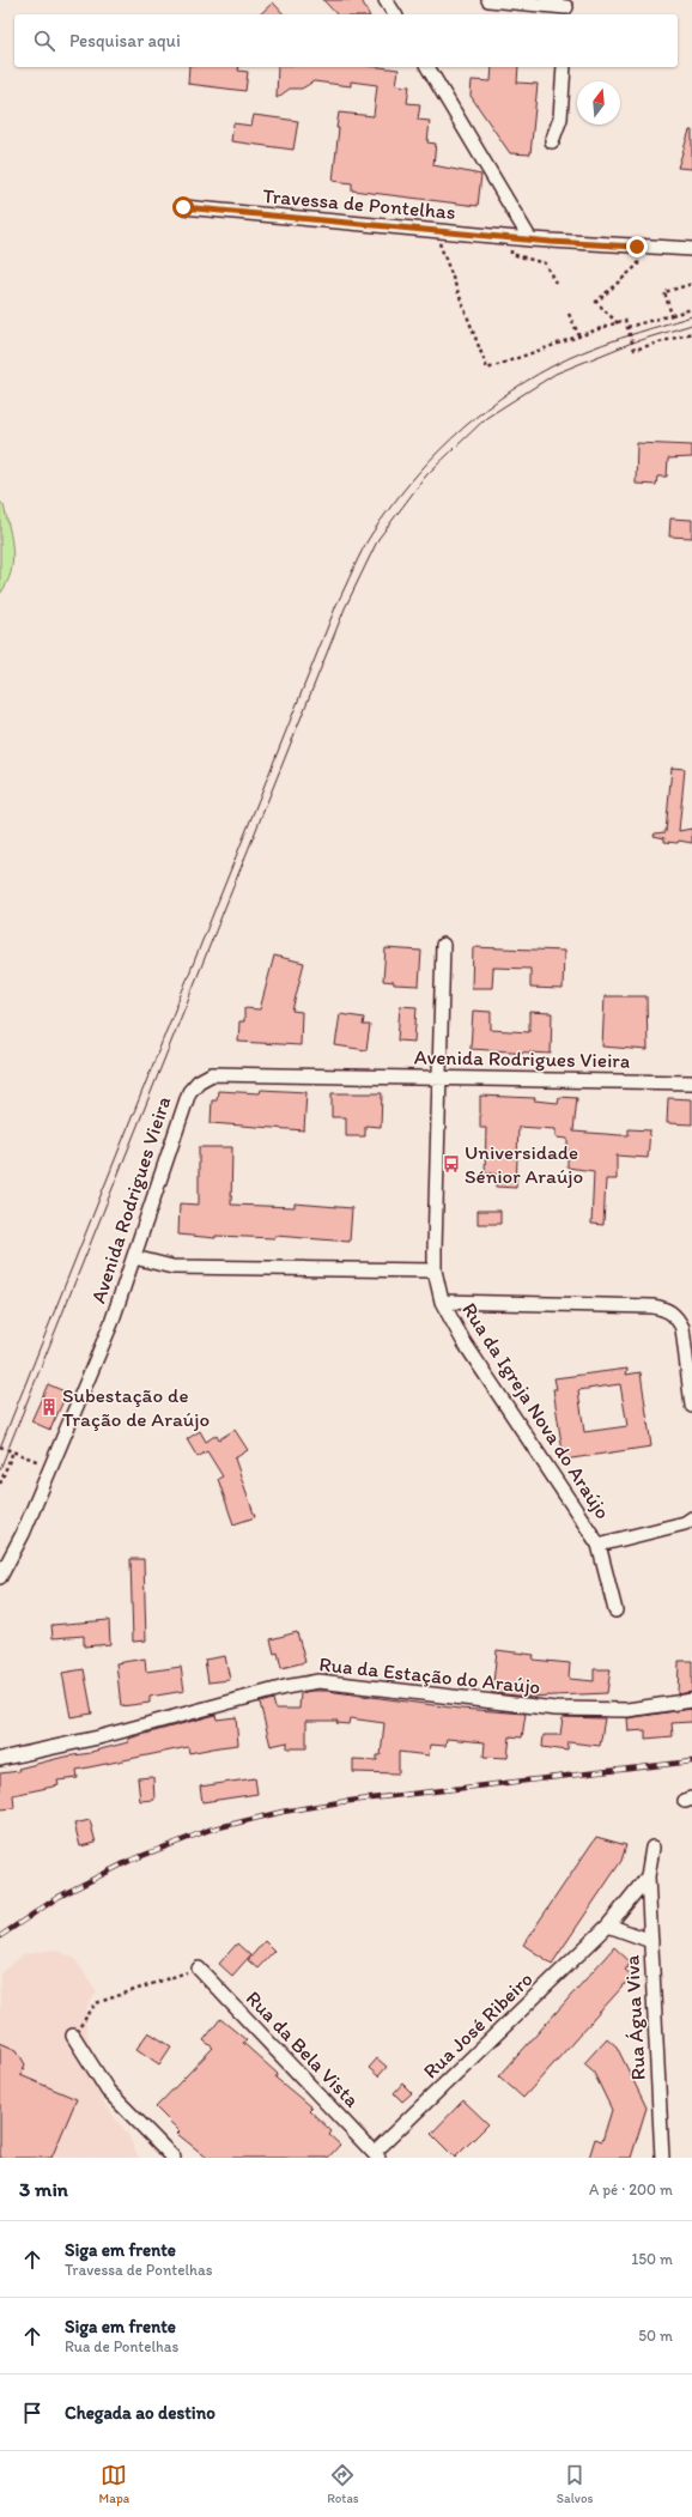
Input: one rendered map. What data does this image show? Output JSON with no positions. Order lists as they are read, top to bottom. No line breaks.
{"streets":{"street":["Travessa de Pontelhas","Avenida Rodrigues Vieira","Rua da Igreja Nova do Araújo","Rua da Estação do Araújo","Rua Água Viva","Rua José Ribeiro","Rua da Bela Vista"]},"crossings":[["Avenida Rodrigues Vieira","Rua da Igreja Nova do Araújo"],["Rua Água Viva","Rua José Ribeiro"],["Rua José Ribeiro","Rua da Bela Vista"]],"places":{"bus stop":["Universidade Sénior Araújo"],"building":["Subestação de Tração de Araújo"]},"north":"top","page":{"search":"Pesquisar aqui","heading":["3 min","A pé · 200 m"],"list":[["Siga em frente","Travessa de Pontelhas","150 m"],["Siga em frente","Rua de Pontelhas","50 m"],"Chegada ao destino"],"nav":["Mapa","Rotas","Salvos"]}}
